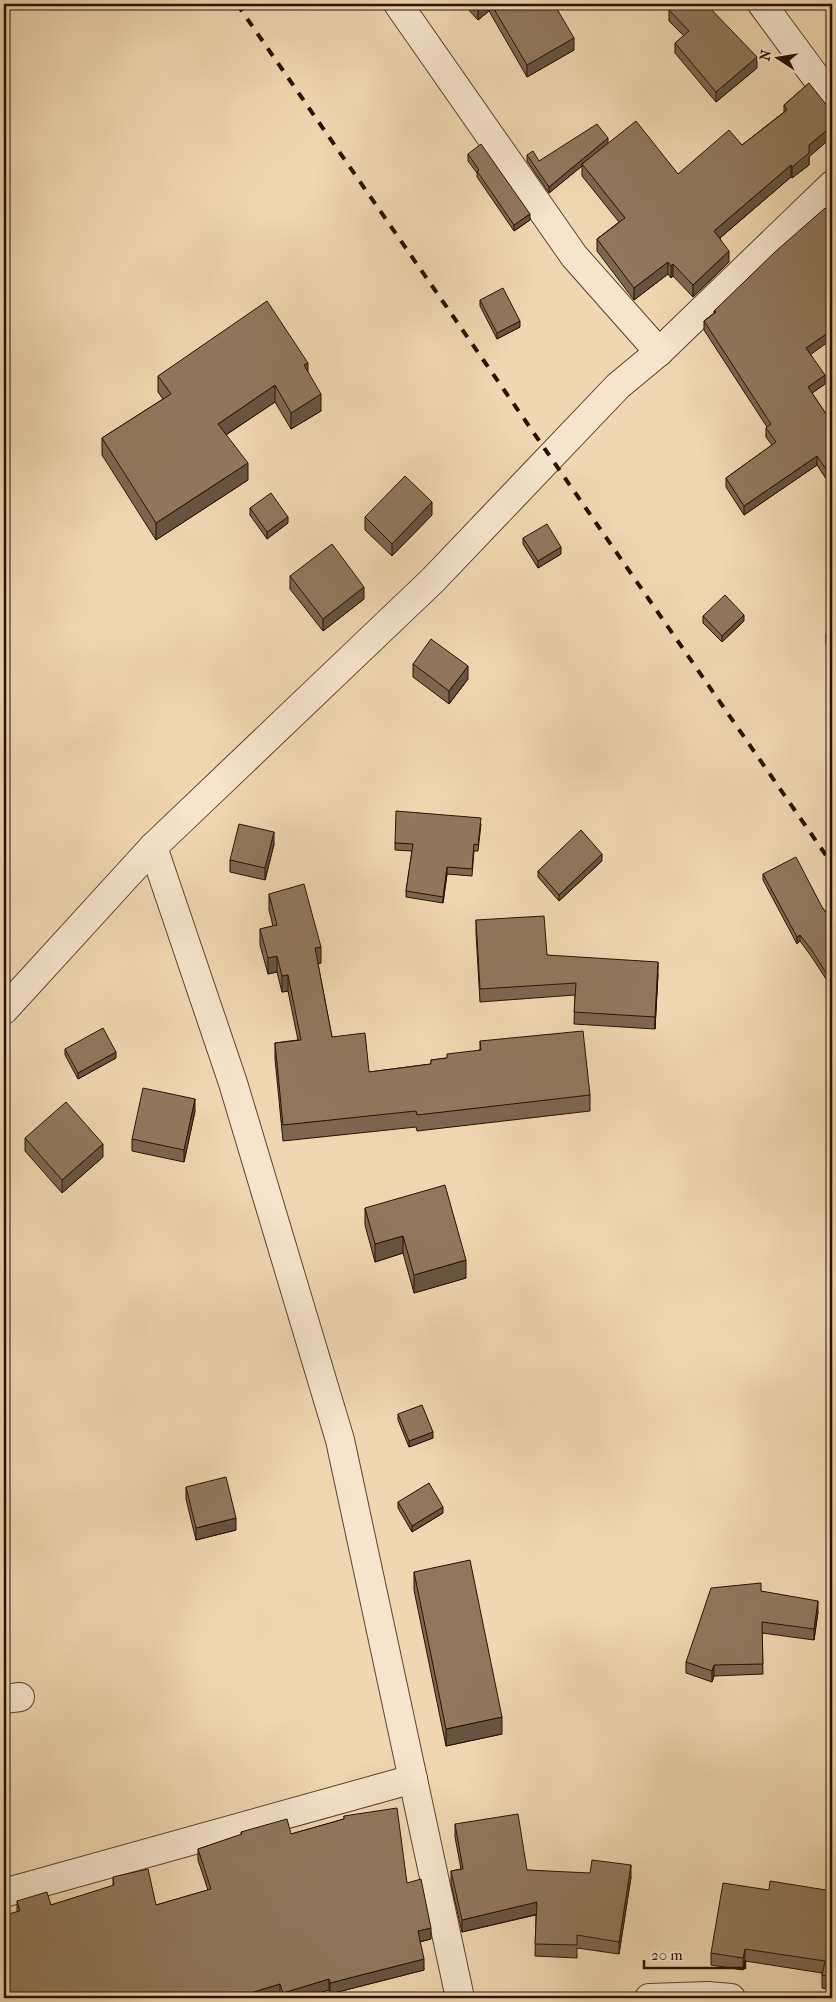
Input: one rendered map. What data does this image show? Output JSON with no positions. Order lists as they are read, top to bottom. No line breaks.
{"scale_bar":"20 m","north":"left"}
